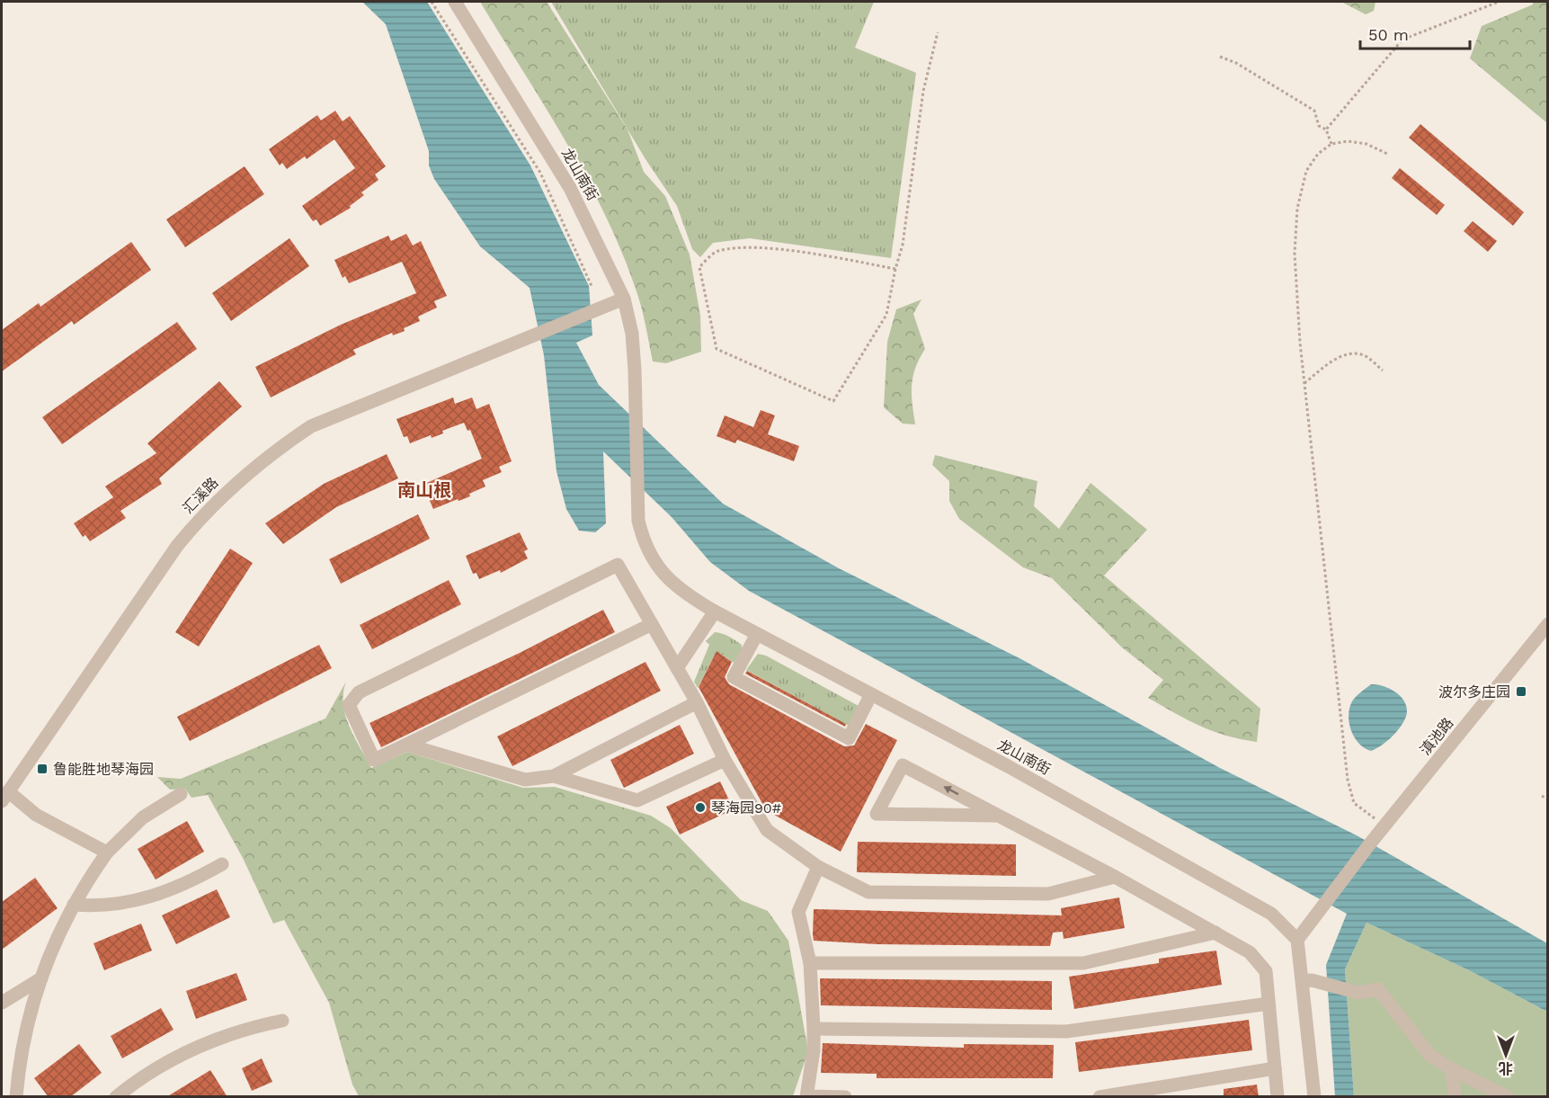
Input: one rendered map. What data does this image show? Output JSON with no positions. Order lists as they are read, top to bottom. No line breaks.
{"streets":{"street":["龙山南街","汇溪路","滇池路"]},"crossings":[["龙山南街","汇溪路"],["龙山南街","滇池路"]],"districts":["南山根"],"places":{"transit":["波尔多庄园","鲁能胜地琴海园"],"other":["琴海园90#"]},"scale_bar":"50 m","north":"bottom"}
